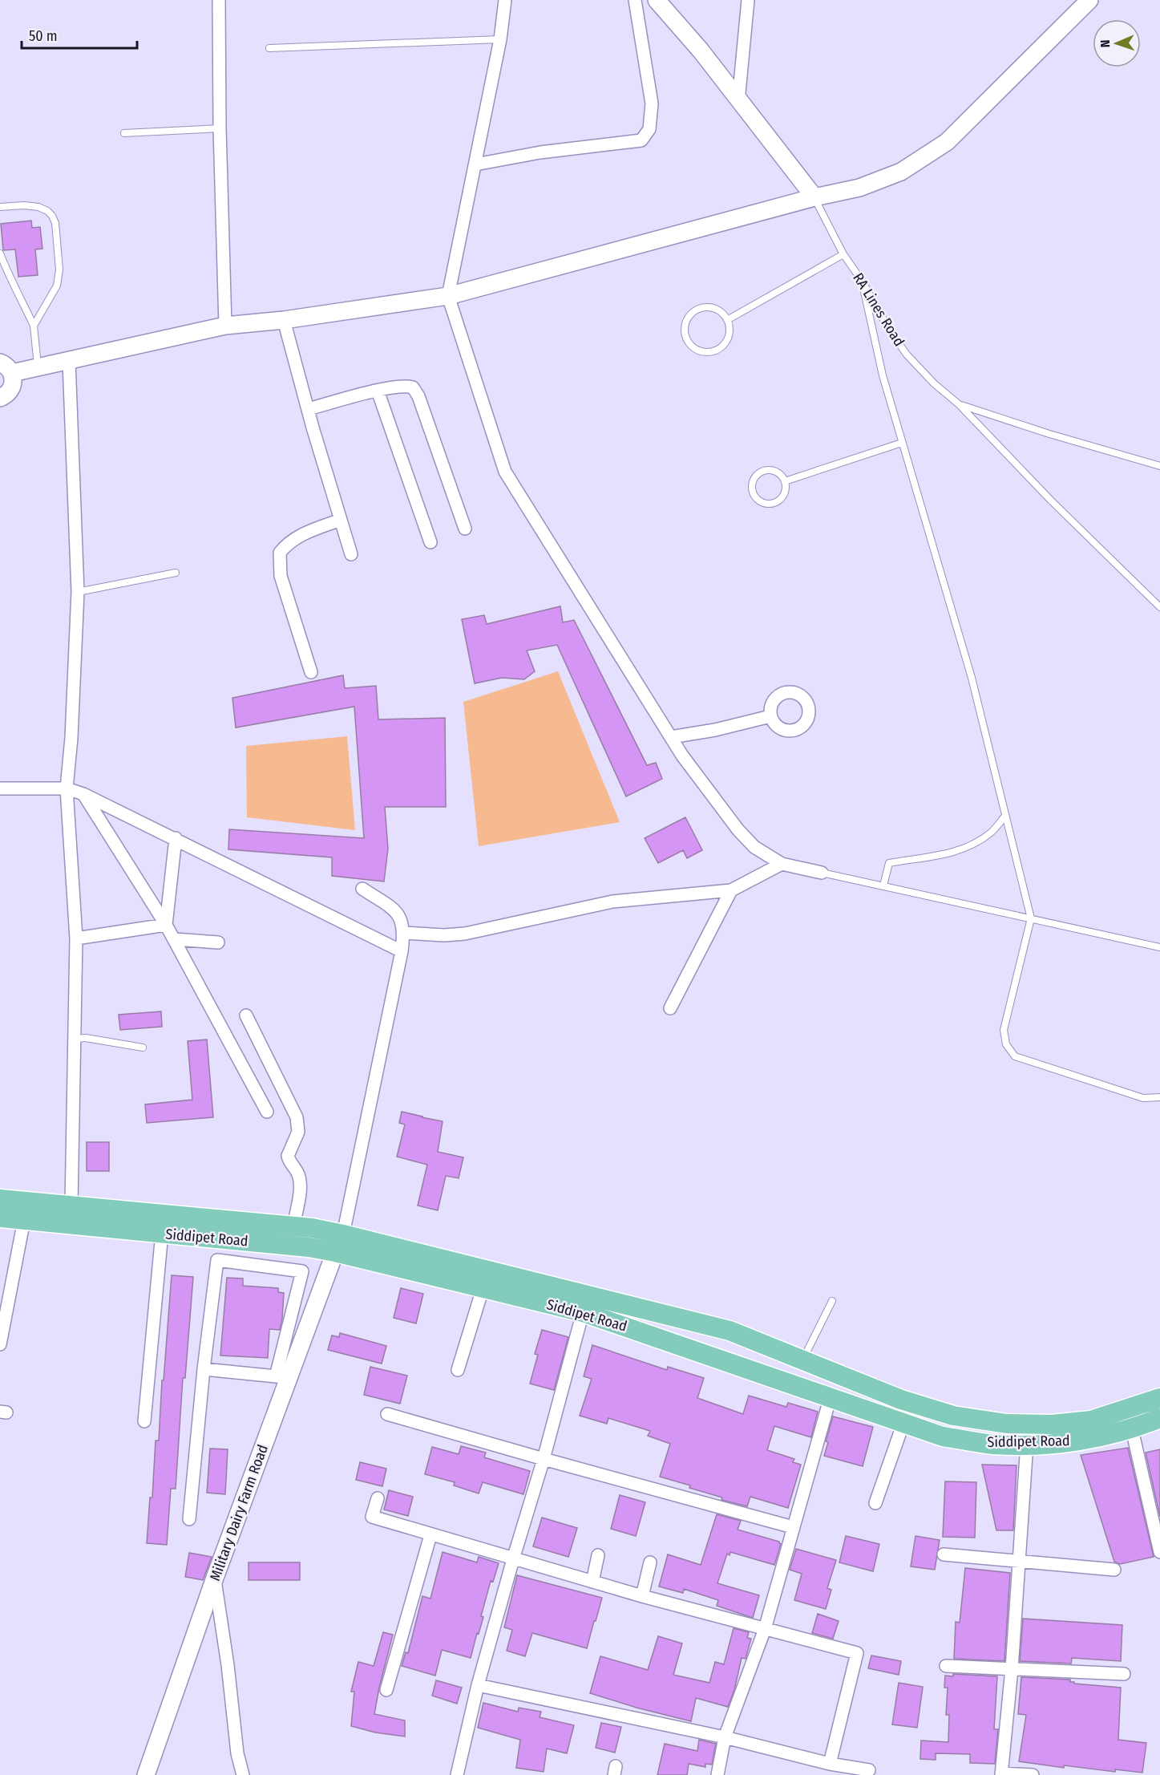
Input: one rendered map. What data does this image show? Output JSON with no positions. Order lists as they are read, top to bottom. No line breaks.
{"streets":{"main road":["RA Lines Road","Siddipet Road","Military Dairy Farm Road"]},"crossings":[["Siddipet Road","Military Dairy Farm Road"]],"scale_bar":"50 m","north":"left"}
